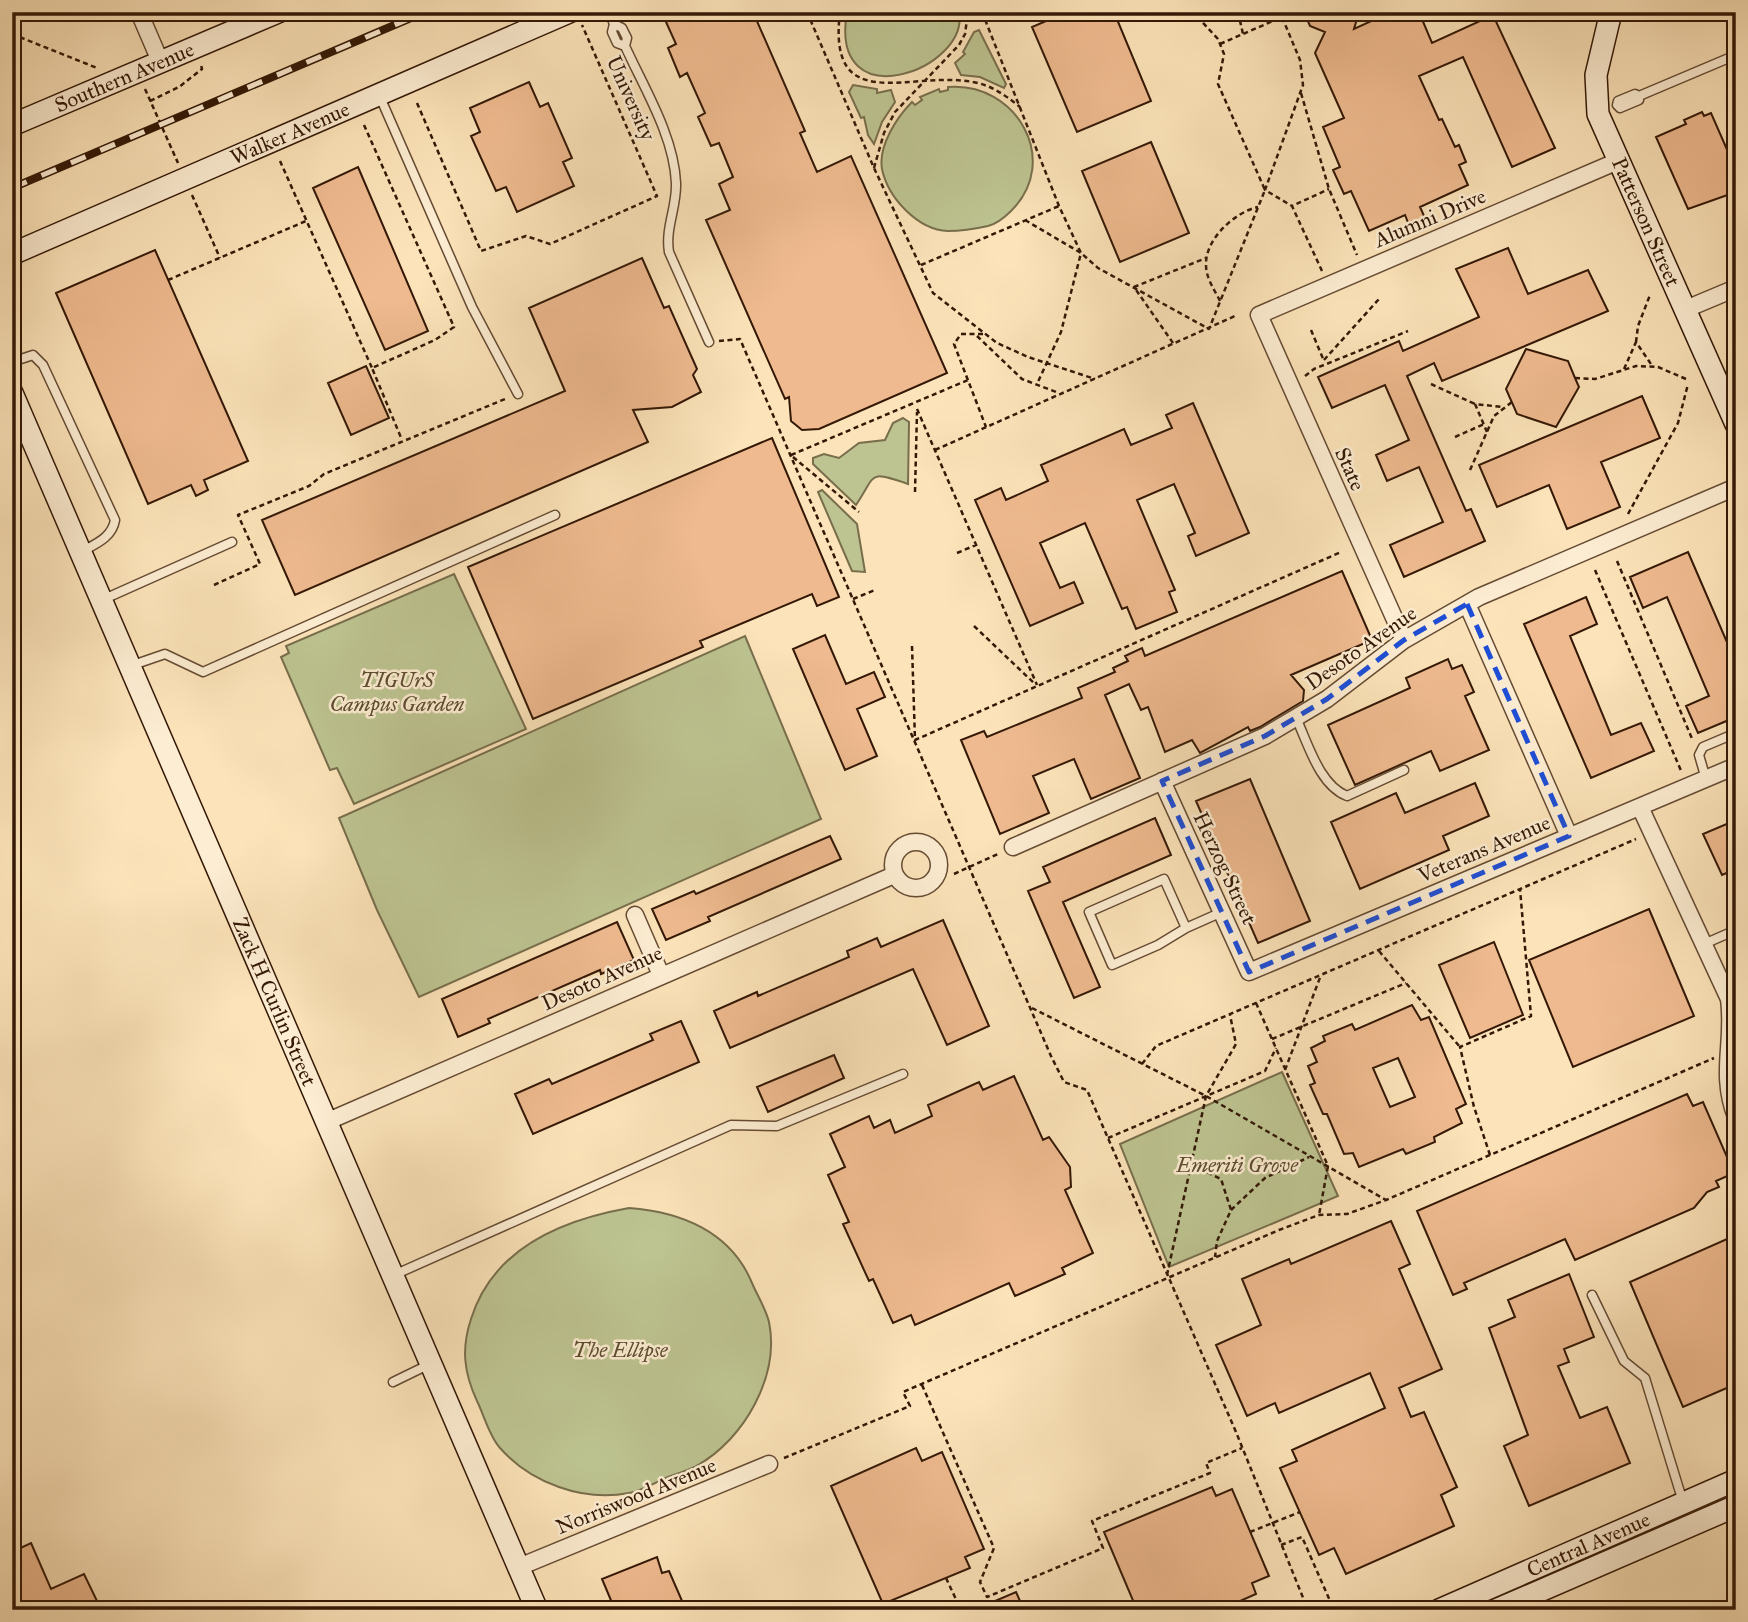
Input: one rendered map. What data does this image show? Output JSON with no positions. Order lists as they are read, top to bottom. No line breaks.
{"streets":{"street":["Southern Avenue","Walker Avenue","Alumni Drive","Patterson Street","State","Desoto Avenue","Veterans Avenue","Herzog Street","Zack H Curlin Street","Norriswood Avenue","Central Avenue"],"path":["University"]},"crossings":[["University","Walker Avenue"],["Alumni Drive","Patterson Street"],["Alumni Drive","State"],["State","Desoto Avenue"],["Desoto Avenue","Herzog Street"],["Desoto Avenue","Zack H Curlin Street"],["Veterans Avenue","Herzog Street"],["Zack H Curlin Street","Norriswood Avenue"]],"parks":["TIGUrS Campus Garden","Emeriti Grove","The Ellipse"]}
